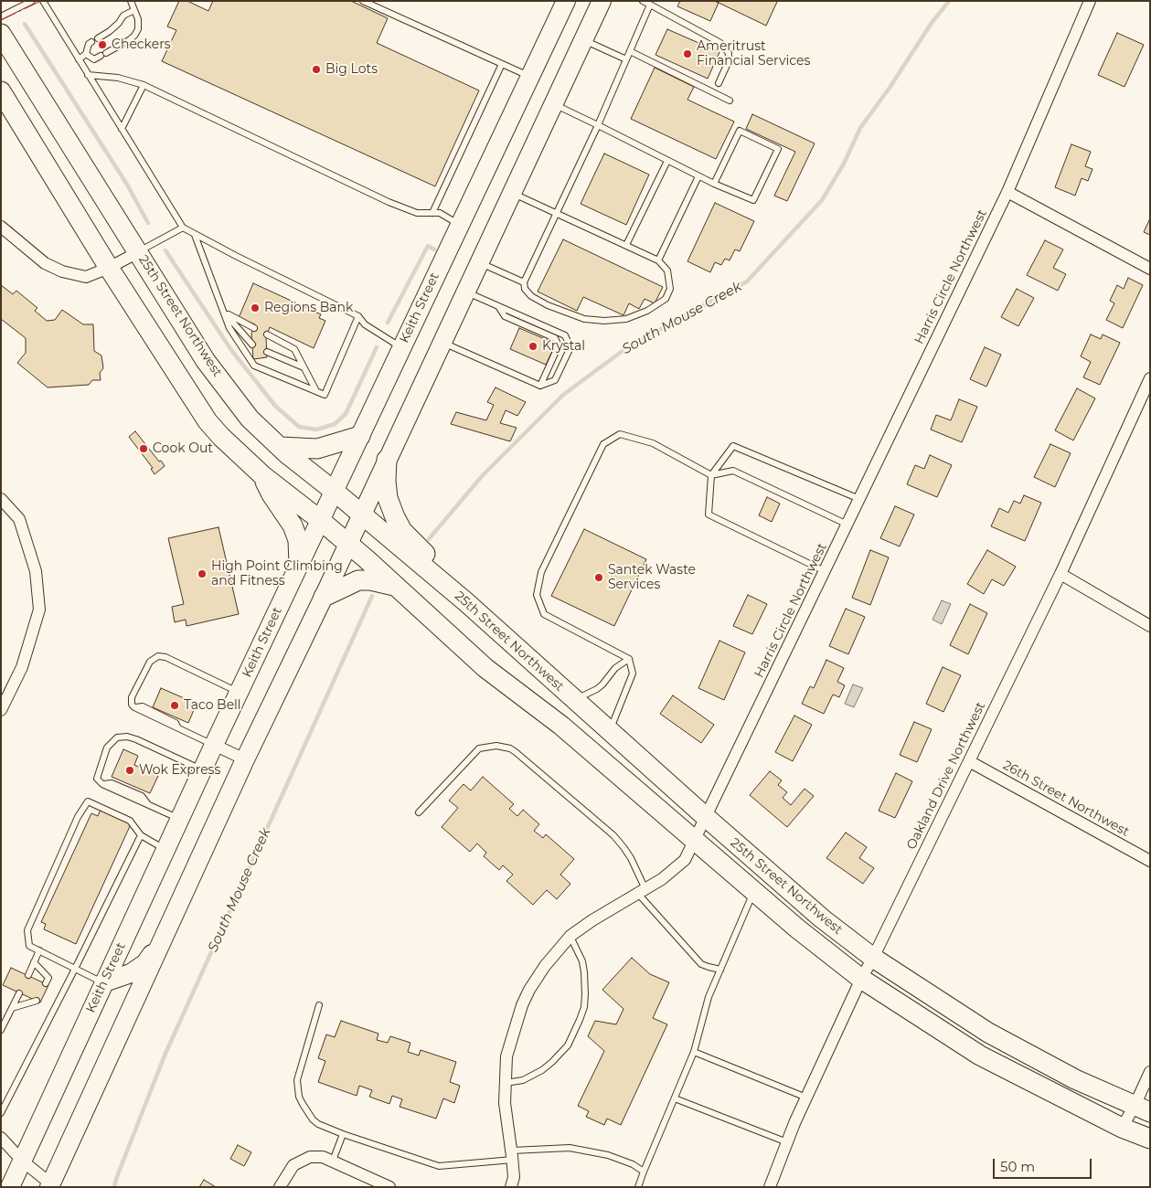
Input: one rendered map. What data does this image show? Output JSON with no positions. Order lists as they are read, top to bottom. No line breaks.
{"streets":{"highway":["25th Street Northwest"],"main road":["Keith Street"],"street":["Harris Circle Northwest","Oakland Drive Northwest","26th Street Northwest"]},"crossings":[["Harris Circle Northwest","25th Street Northwest"],["Keith Street","25th Street Northwest"],["25th Street Northwest","Oakland Drive Northwest"],["Oakland Drive Northwest","26th Street Northwest"]],"water":["South Mouse Creek"],"places":["Checkers","Ameritrust Financial Services","Big Lots","Regions Bank","Krystal","Cook Out","High Point Climbing and Fitness","Santek Waste Services","Taco Bell","Wok Express"],"scale_bar":"50 m"}
